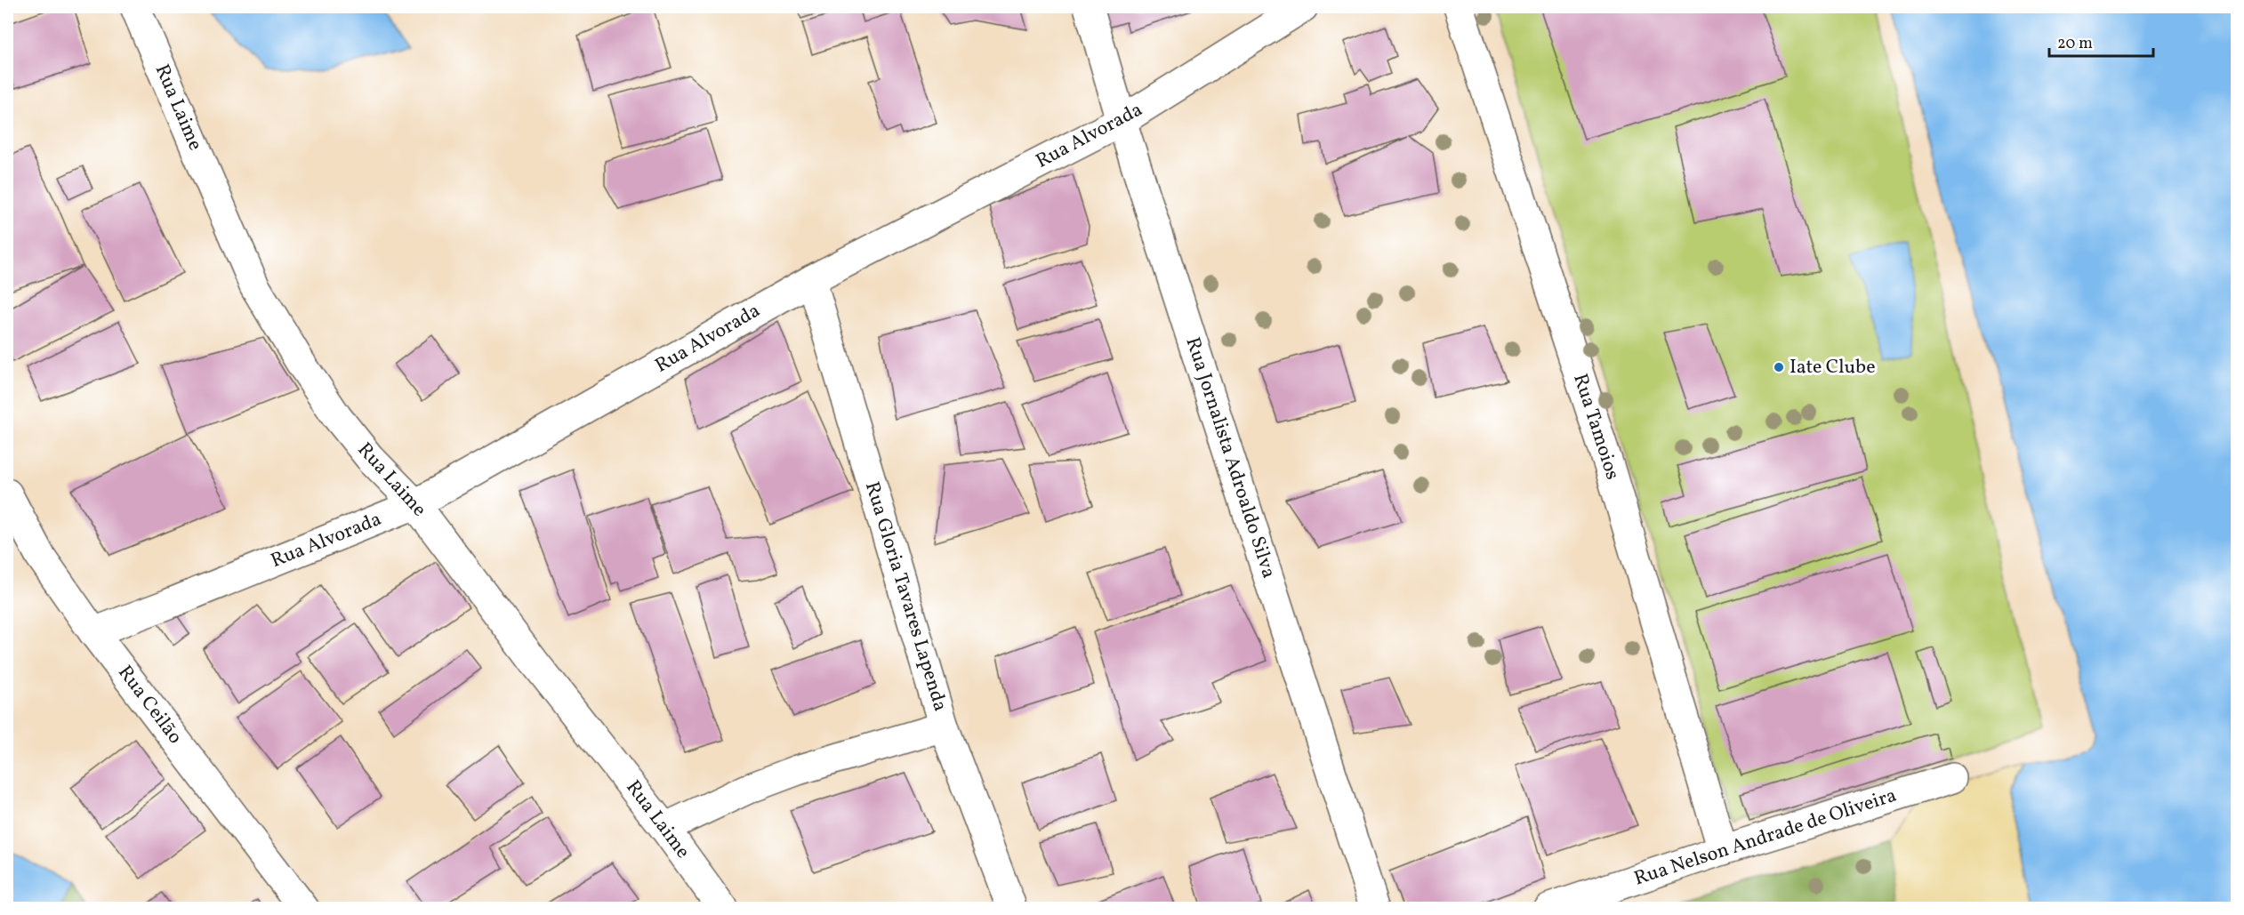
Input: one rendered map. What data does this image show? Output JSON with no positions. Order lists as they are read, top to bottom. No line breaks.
{"streets":{"street":["Rua Laime","Rua Alvorada","Rua Tamoios","Rua Jornalista Adroaldo Silva","Rua Gloria Tavares Lapenda","Rua Ceilão","Rua Nelson Andrade de Oliveira"]},"crossings":[["Rua Laime","Rua Alvorada"],["Rua Alvorada","Rua Jornalista Adroaldo Silva"],["Rua Alvorada","Rua Gloria Tavares Lapenda"],["Rua Alvorada","Rua Ceilão"],["Rua Tamoios","Rua Nelson Andrade de Oliveira"]],"places":["Iate Clube"],"scale_bar":"20 m"}
